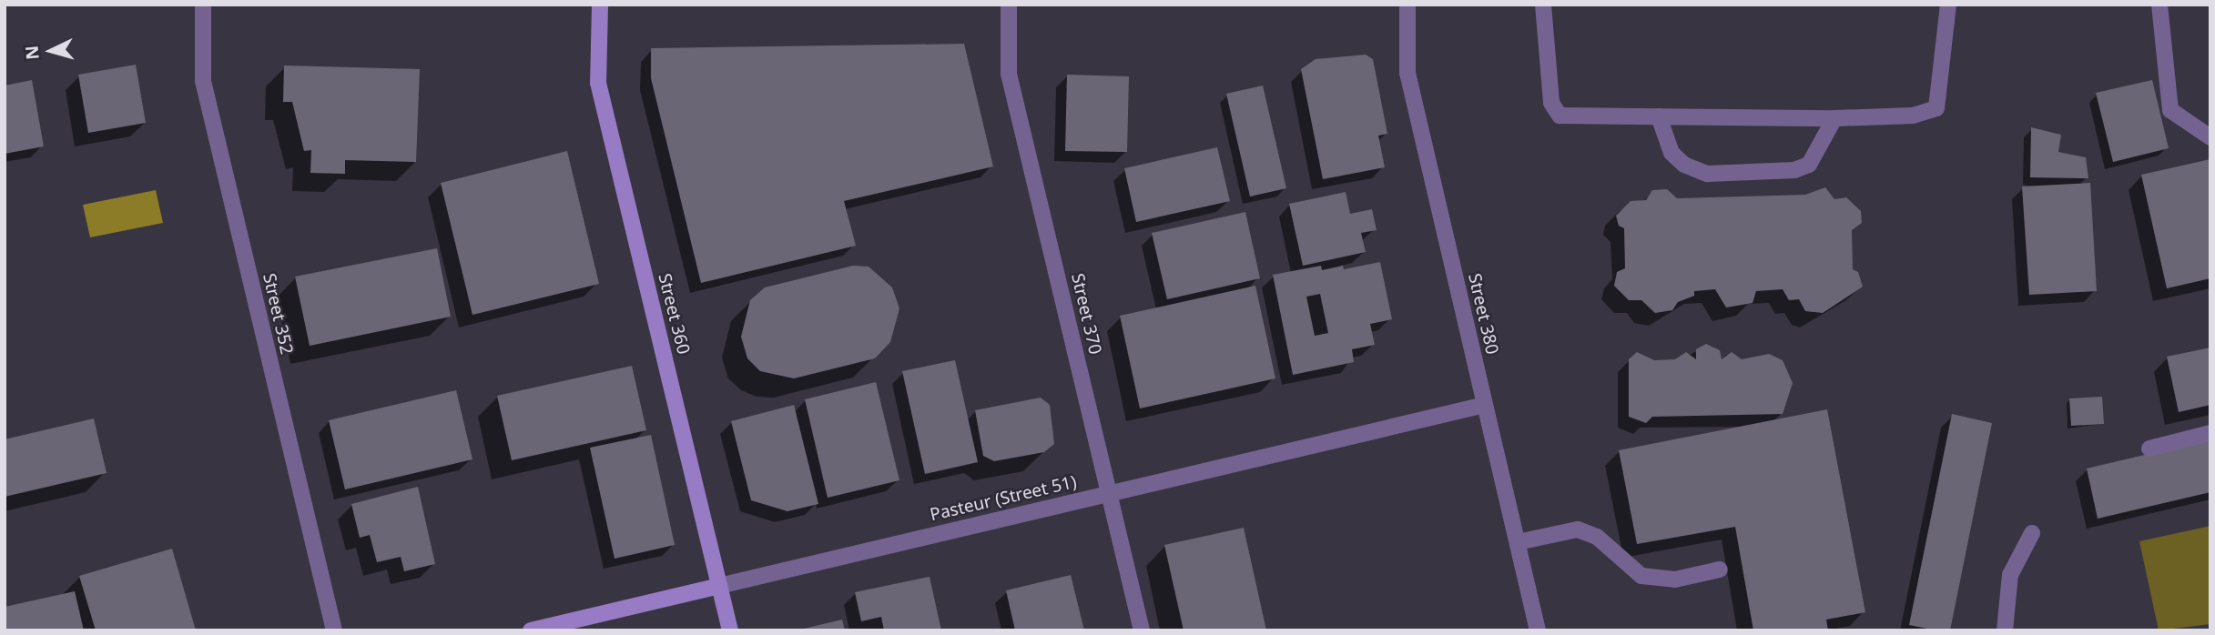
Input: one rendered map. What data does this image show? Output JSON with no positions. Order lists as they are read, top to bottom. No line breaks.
{"streets":{"street":["Street 352","Street 360","Street 370","Street 380","Pasteur (Street 51)"]},"crossings":[["Street 360","Pasteur (Street 51)"],["Street 370","Pasteur (Street 51)"],["Street 380","Pasteur (Street 51)"]],"north":"left"}
